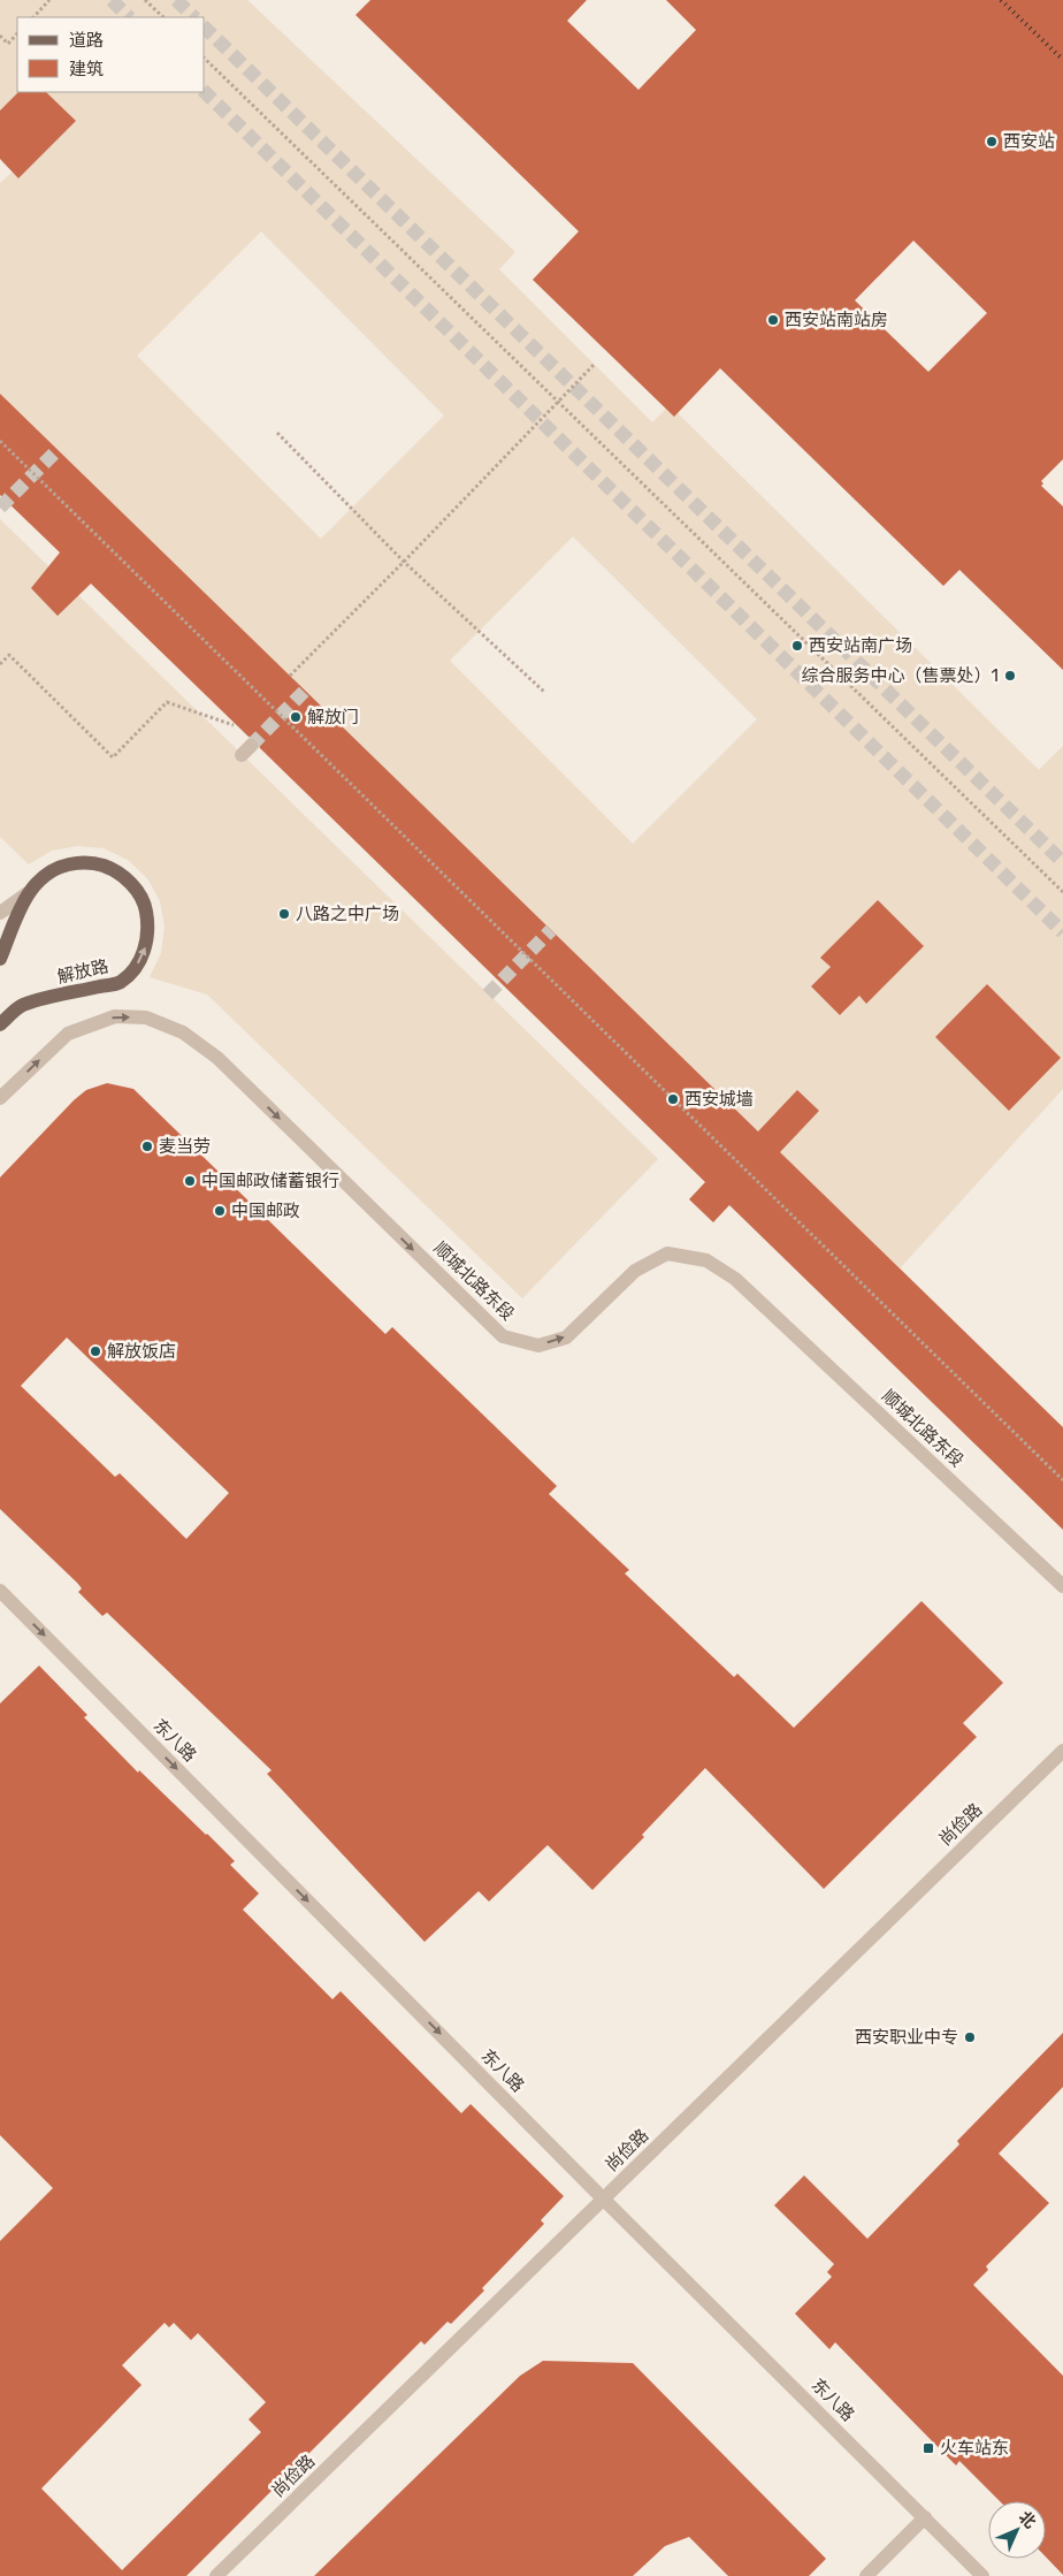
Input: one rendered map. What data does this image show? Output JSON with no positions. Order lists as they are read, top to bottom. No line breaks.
{"streets":{"main road":["解放路"],"street":["顺城北路东段","东八路","尚俭路"]},"crossings":[["东八路","尚俭路"]],"one_way":["顺城北路东段","东八路"],"places":{"other":["西安站","西安站南站房","西安站南广场","综合服务中心（售票处）1","解放门","八路之中广场","西安城墙","麦当劳","中国邮政储蓄银行","中国邮政","解放饭店","西安职业中专"],"transit":["火车站东"]},"legend":["道路","建筑"],"north":"top right"}
